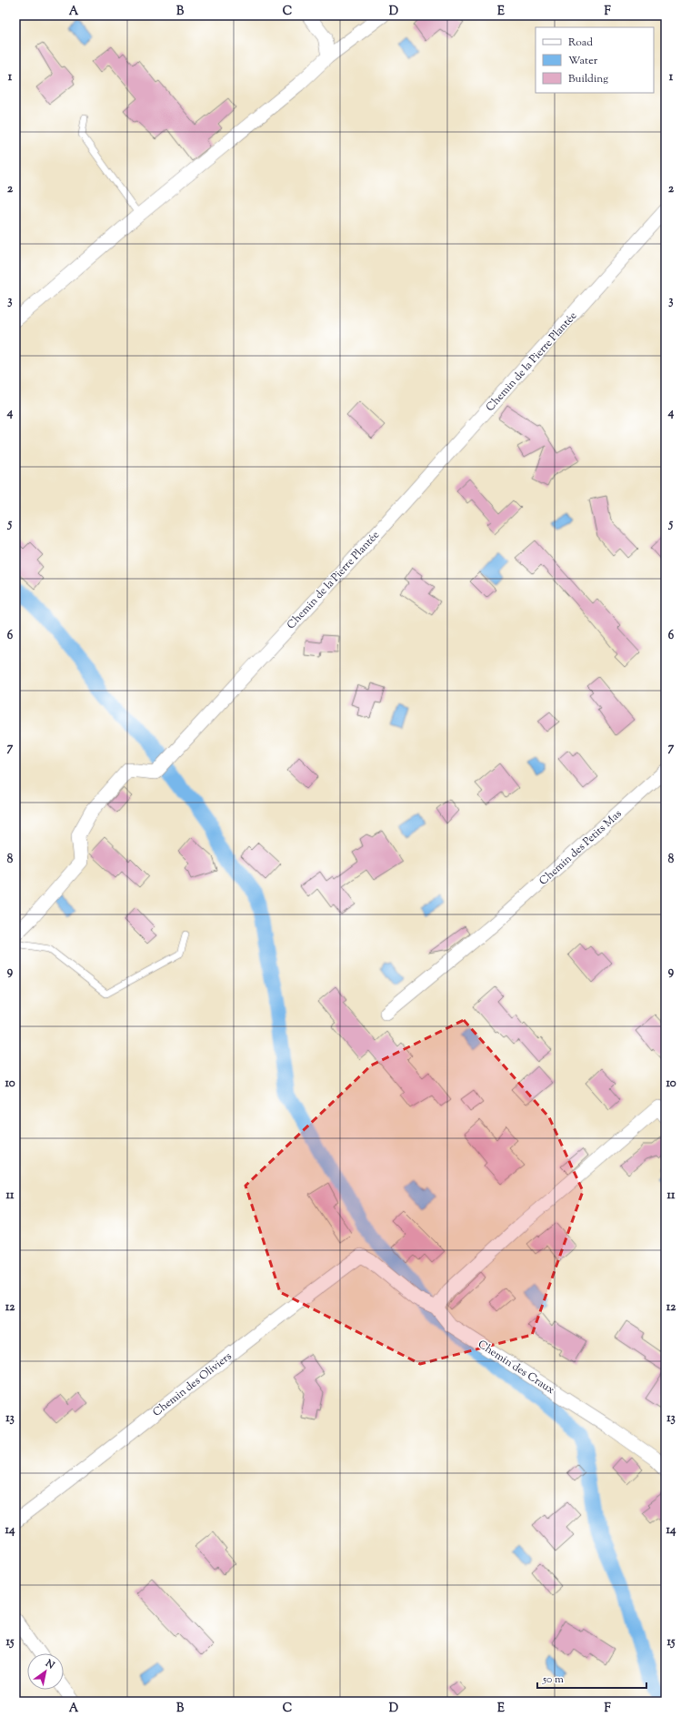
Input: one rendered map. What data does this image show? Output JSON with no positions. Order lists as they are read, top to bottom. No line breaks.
{"streets":{"street":["Chemin de la Pierre Plantée","Chemin des Petits Mas","Chemin des Craux","Chemin des Oliviers"]},"crossings":[["Chemin des Craux","Chemin des Oliviers"]],"legend":["Road","Water","Building"],"scale_bar":"50 m","north":"top right","grid":{"columns":["A","B","C","D","E","F"],"rows":["1","2","3","4","5","6","7","8","9","10","11","12","13","14","15"]}}
